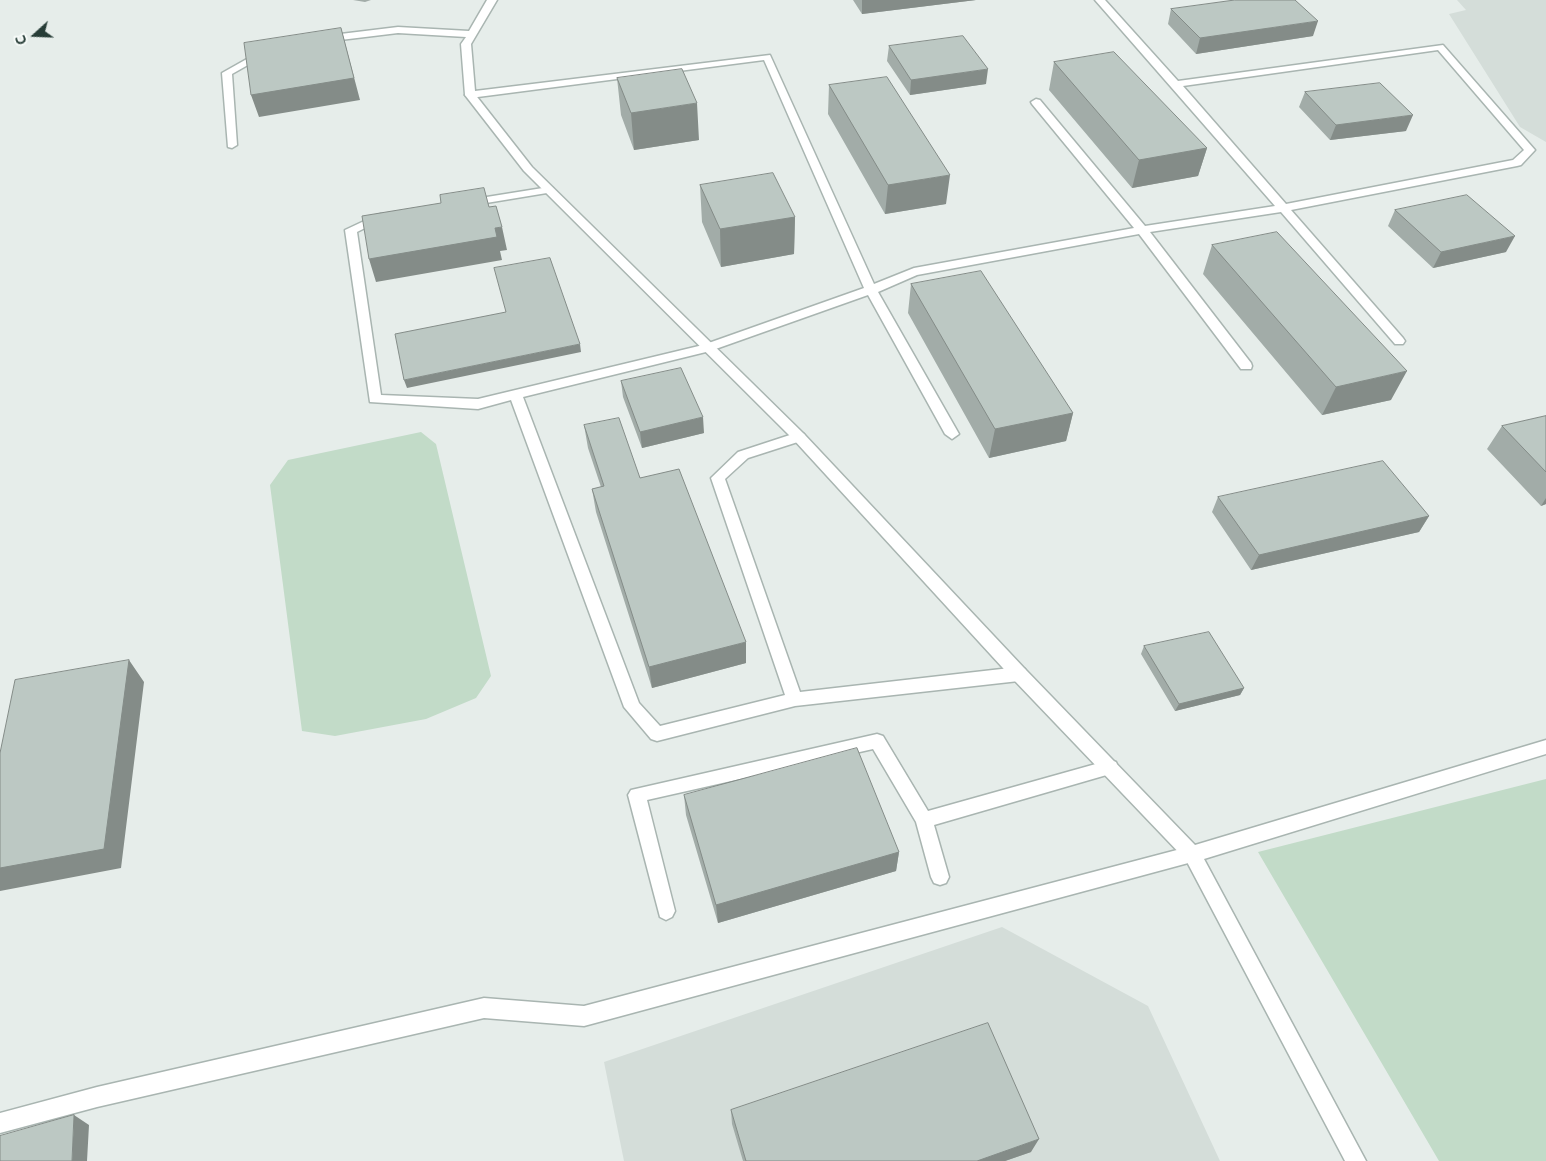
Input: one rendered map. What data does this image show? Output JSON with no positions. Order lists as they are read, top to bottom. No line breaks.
{"north":"left"}
